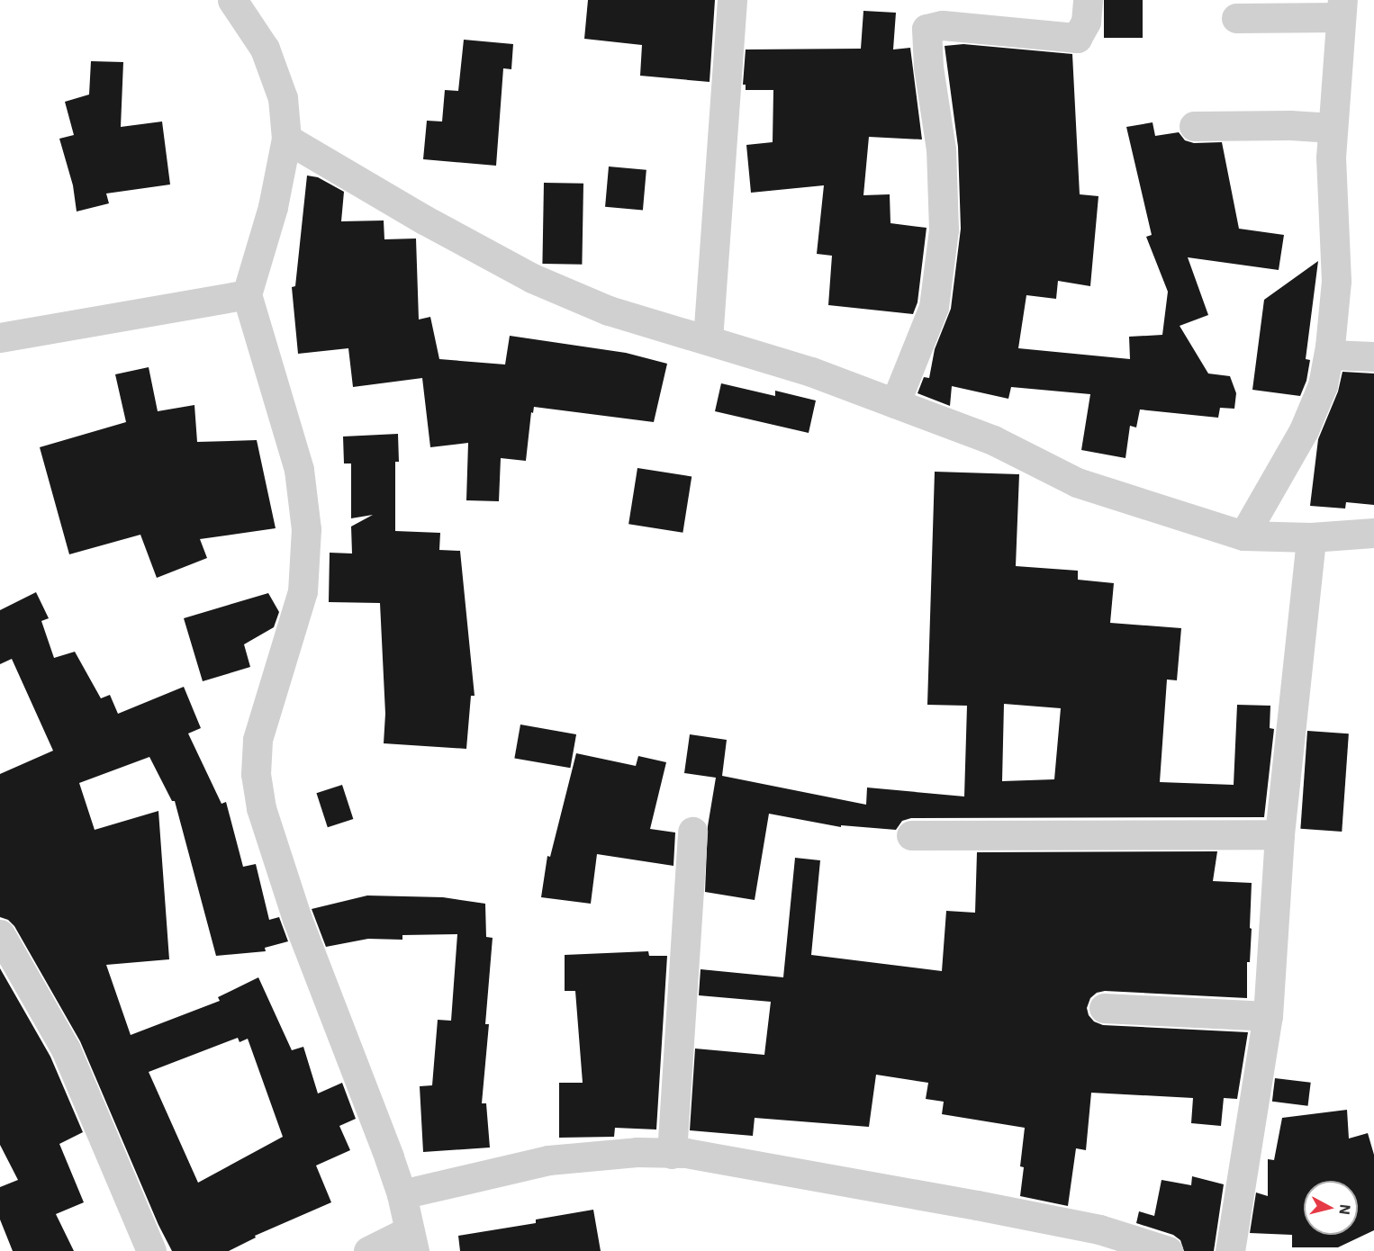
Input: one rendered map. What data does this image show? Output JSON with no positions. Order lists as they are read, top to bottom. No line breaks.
{"north":"right"}
